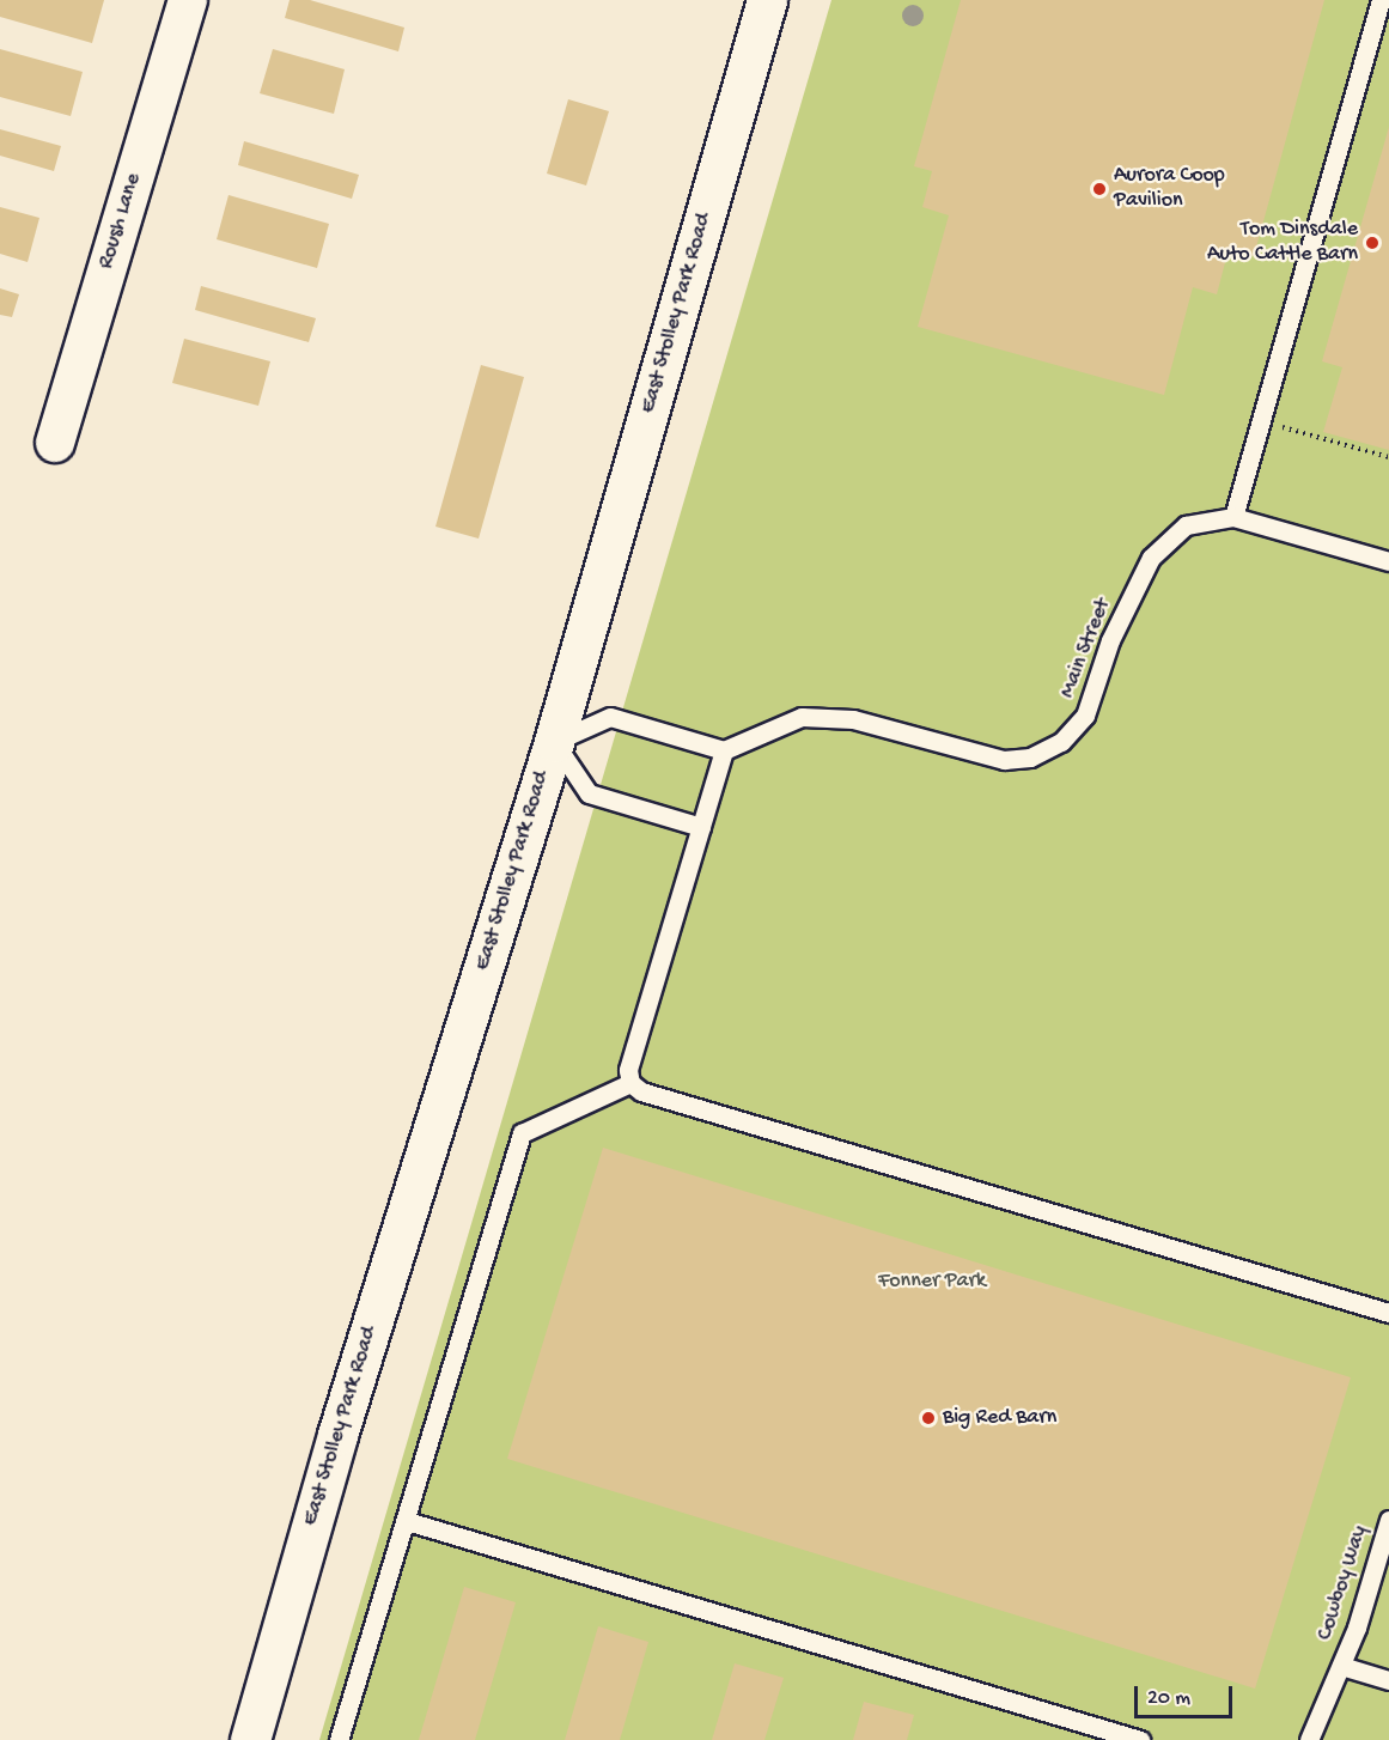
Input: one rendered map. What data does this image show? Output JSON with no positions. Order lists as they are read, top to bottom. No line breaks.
{"streets":{"street":["Roush Lane","East Stolley Park Road"],"lane":["Main Street","Cowboy Way"]},"parks":["Fonner Park"],"places":["Aurora Coop Pavilion","Tom Dinsdale Auto Cattle Barn","Big Red Barn"],"scale_bar":"20 m"}
